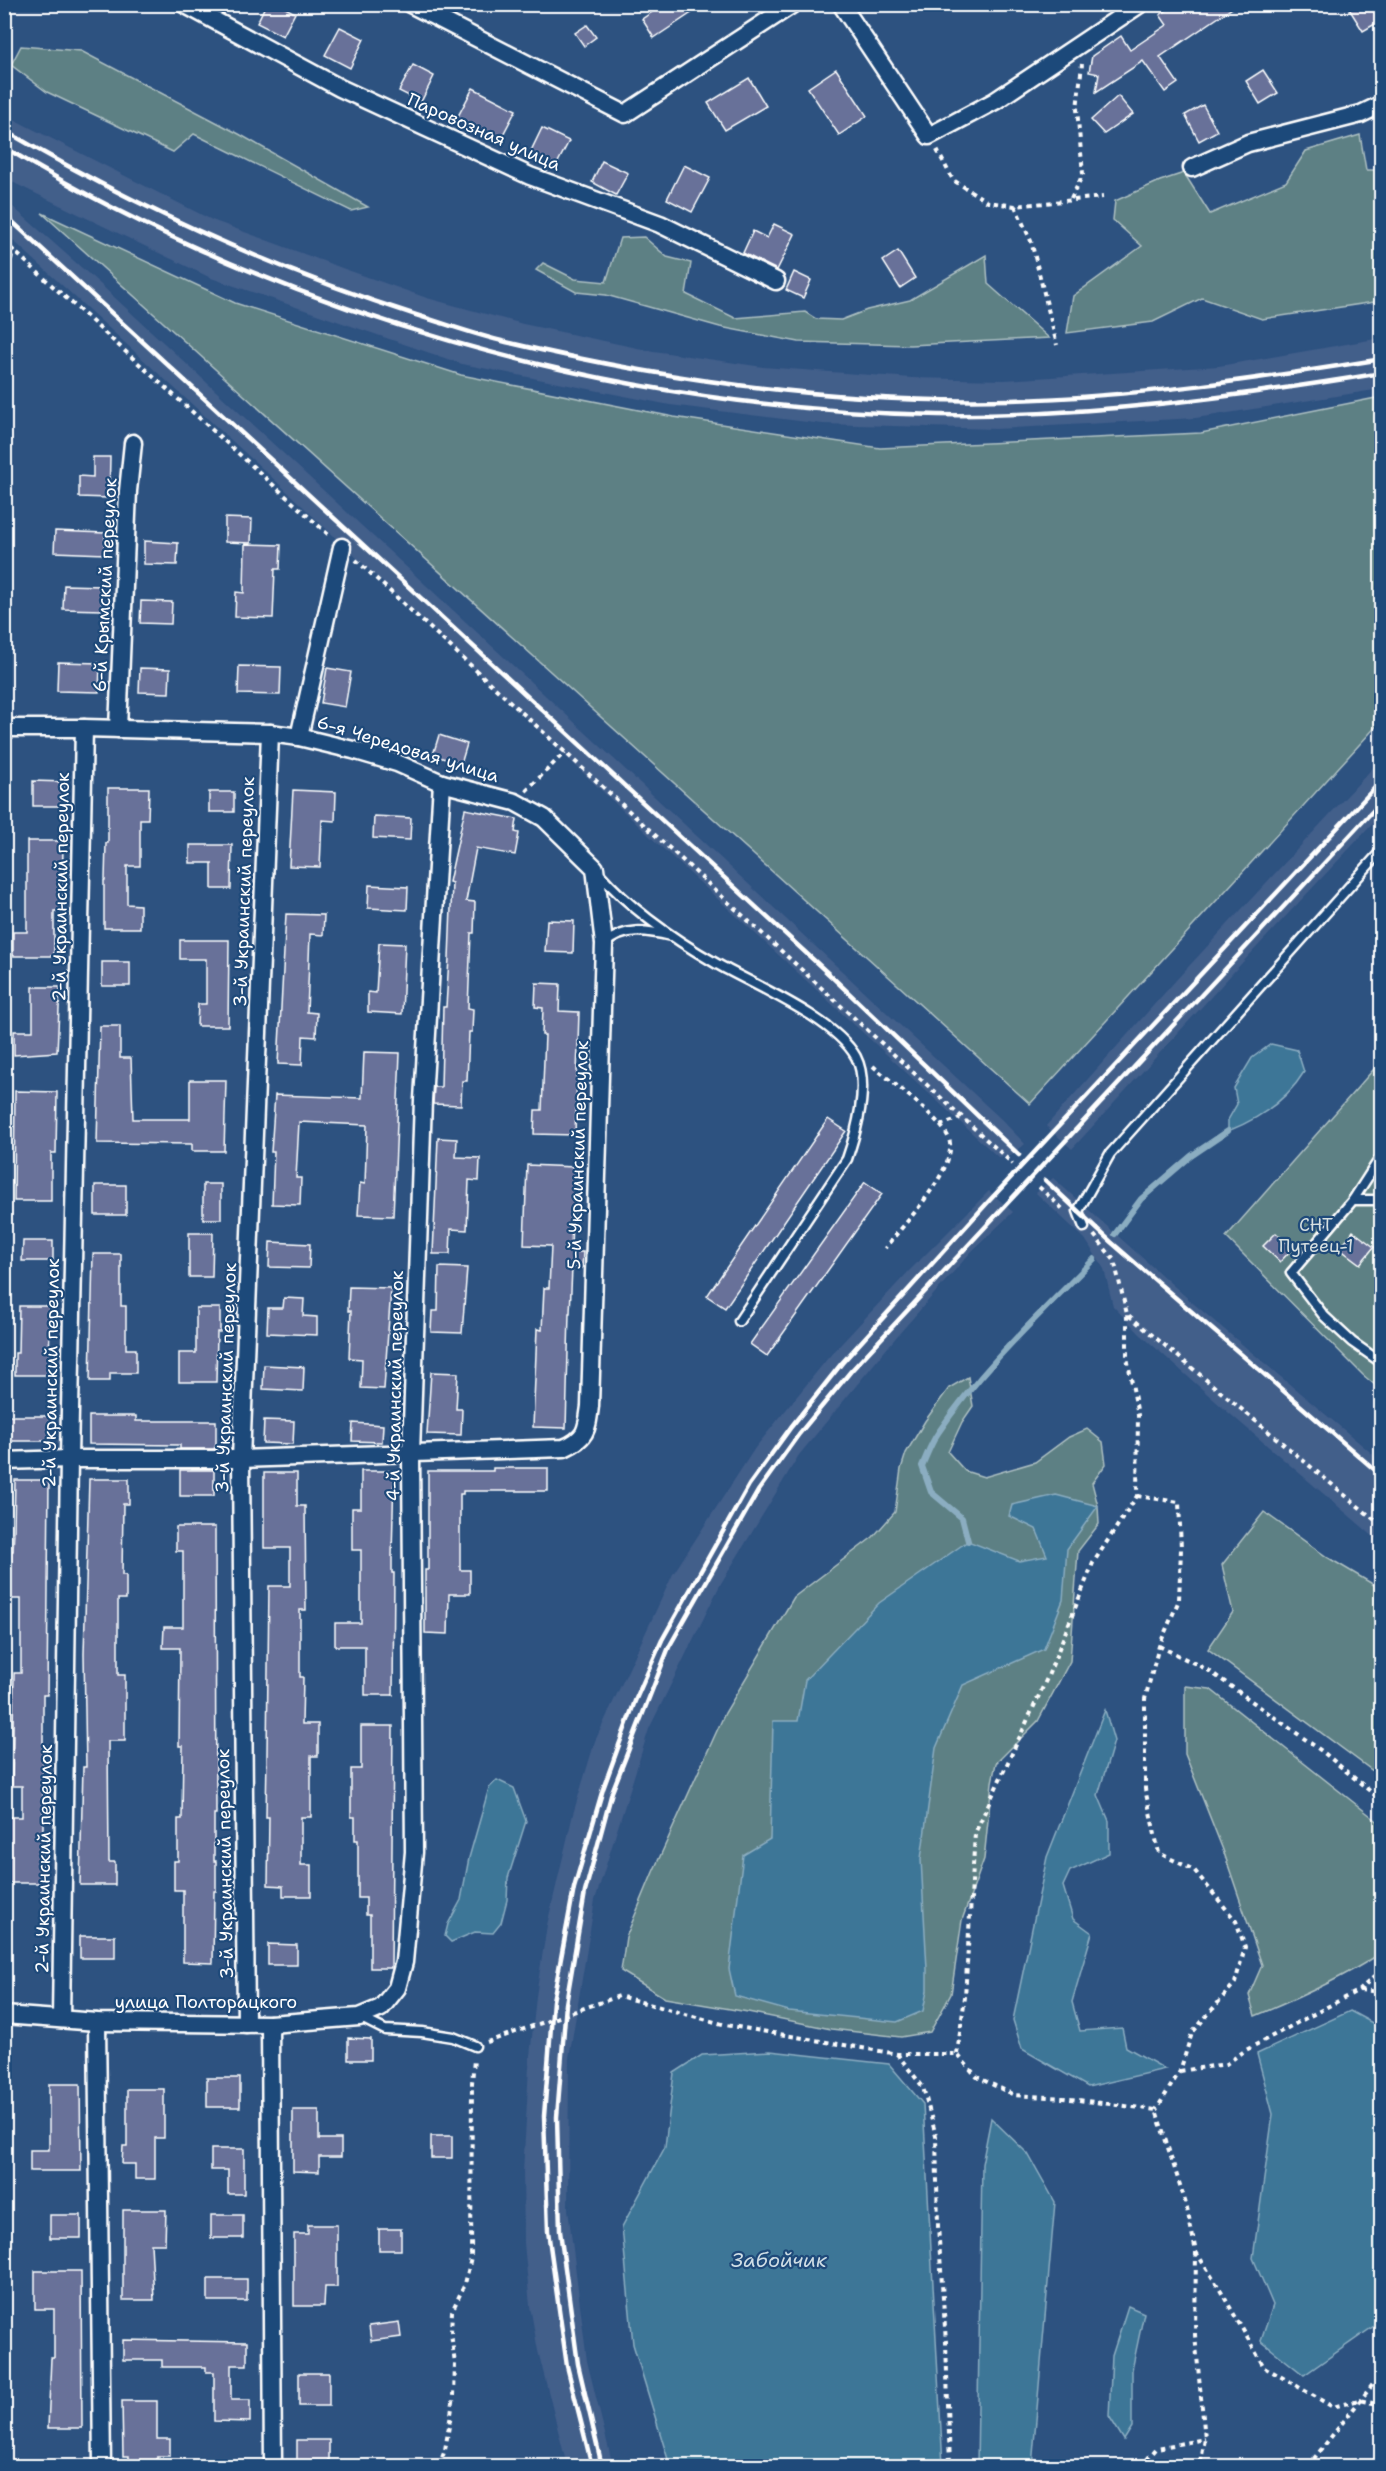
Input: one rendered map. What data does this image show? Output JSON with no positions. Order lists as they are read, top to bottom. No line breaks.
{"streets":{"street":["Паровозная улица","6-й Крымский переулок","6-я Чередовая улица","2-й Украинский переулок","3-й Украинский переулок","5-й Украинский переулок","4-й Украинский переулок","улица Полторацкого"]},"crossings":[["6-й Крымский переулок","6-я Чередовая улица"],["6-я Чередовая улица","2-й Украинский переулок"],["6-я Чередовая улица","3-й Украинский переулок"],["6-я Чередовая улица","5-й Украинский переулок"],["6-я Чередовая улица","4-й Украинский переулок"],["2-й Украинский переулок","улица Полторацкого"],["3-й Украинский переулок","улица Полторацкого"],["5-й Украинский переулок","4-й Украинский переулок"],["4-й Украинский переулок","улица Полторацкого"]],"water":["Забойчик"],"parks":["СНТ Путеец-1"]}
